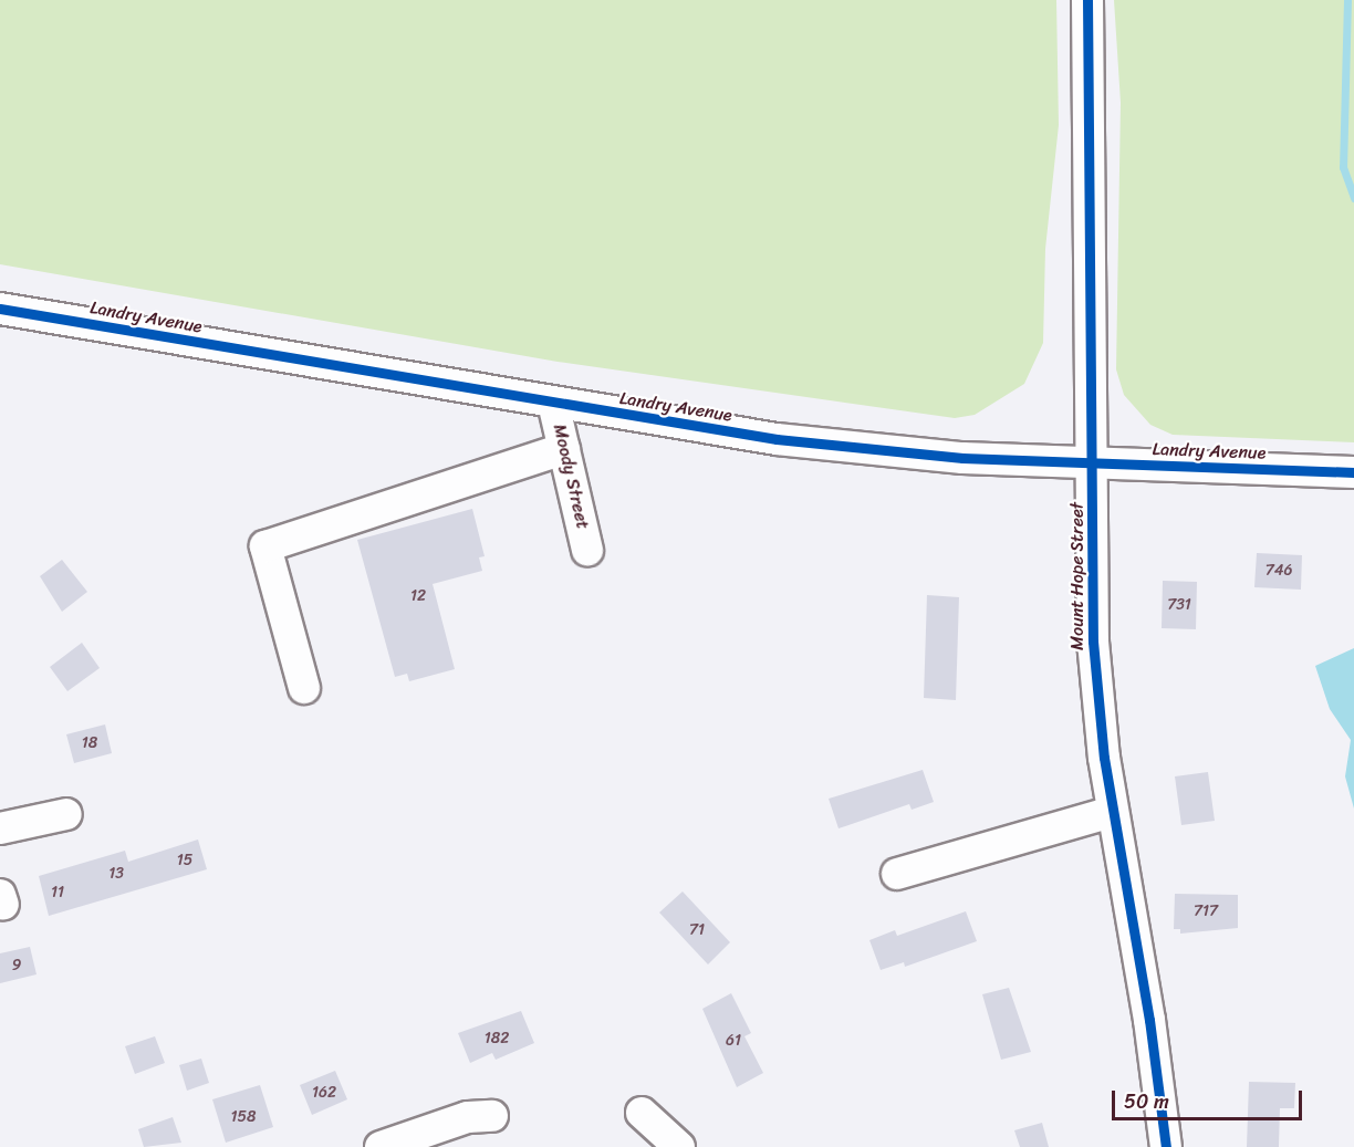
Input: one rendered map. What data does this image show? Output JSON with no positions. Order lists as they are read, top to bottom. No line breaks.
{"streets":{"street":["Landry Avenue","Moody Street","Mount Hope Street"]},"crossings":[["Landry Avenue","Moody Street"],["Landry Avenue","Mount Hope Street"]],"house_numbers":["746","12","731","18","15","13","11","717","71","9","182","61","162","158"],"scale_bar":"50 m"}
